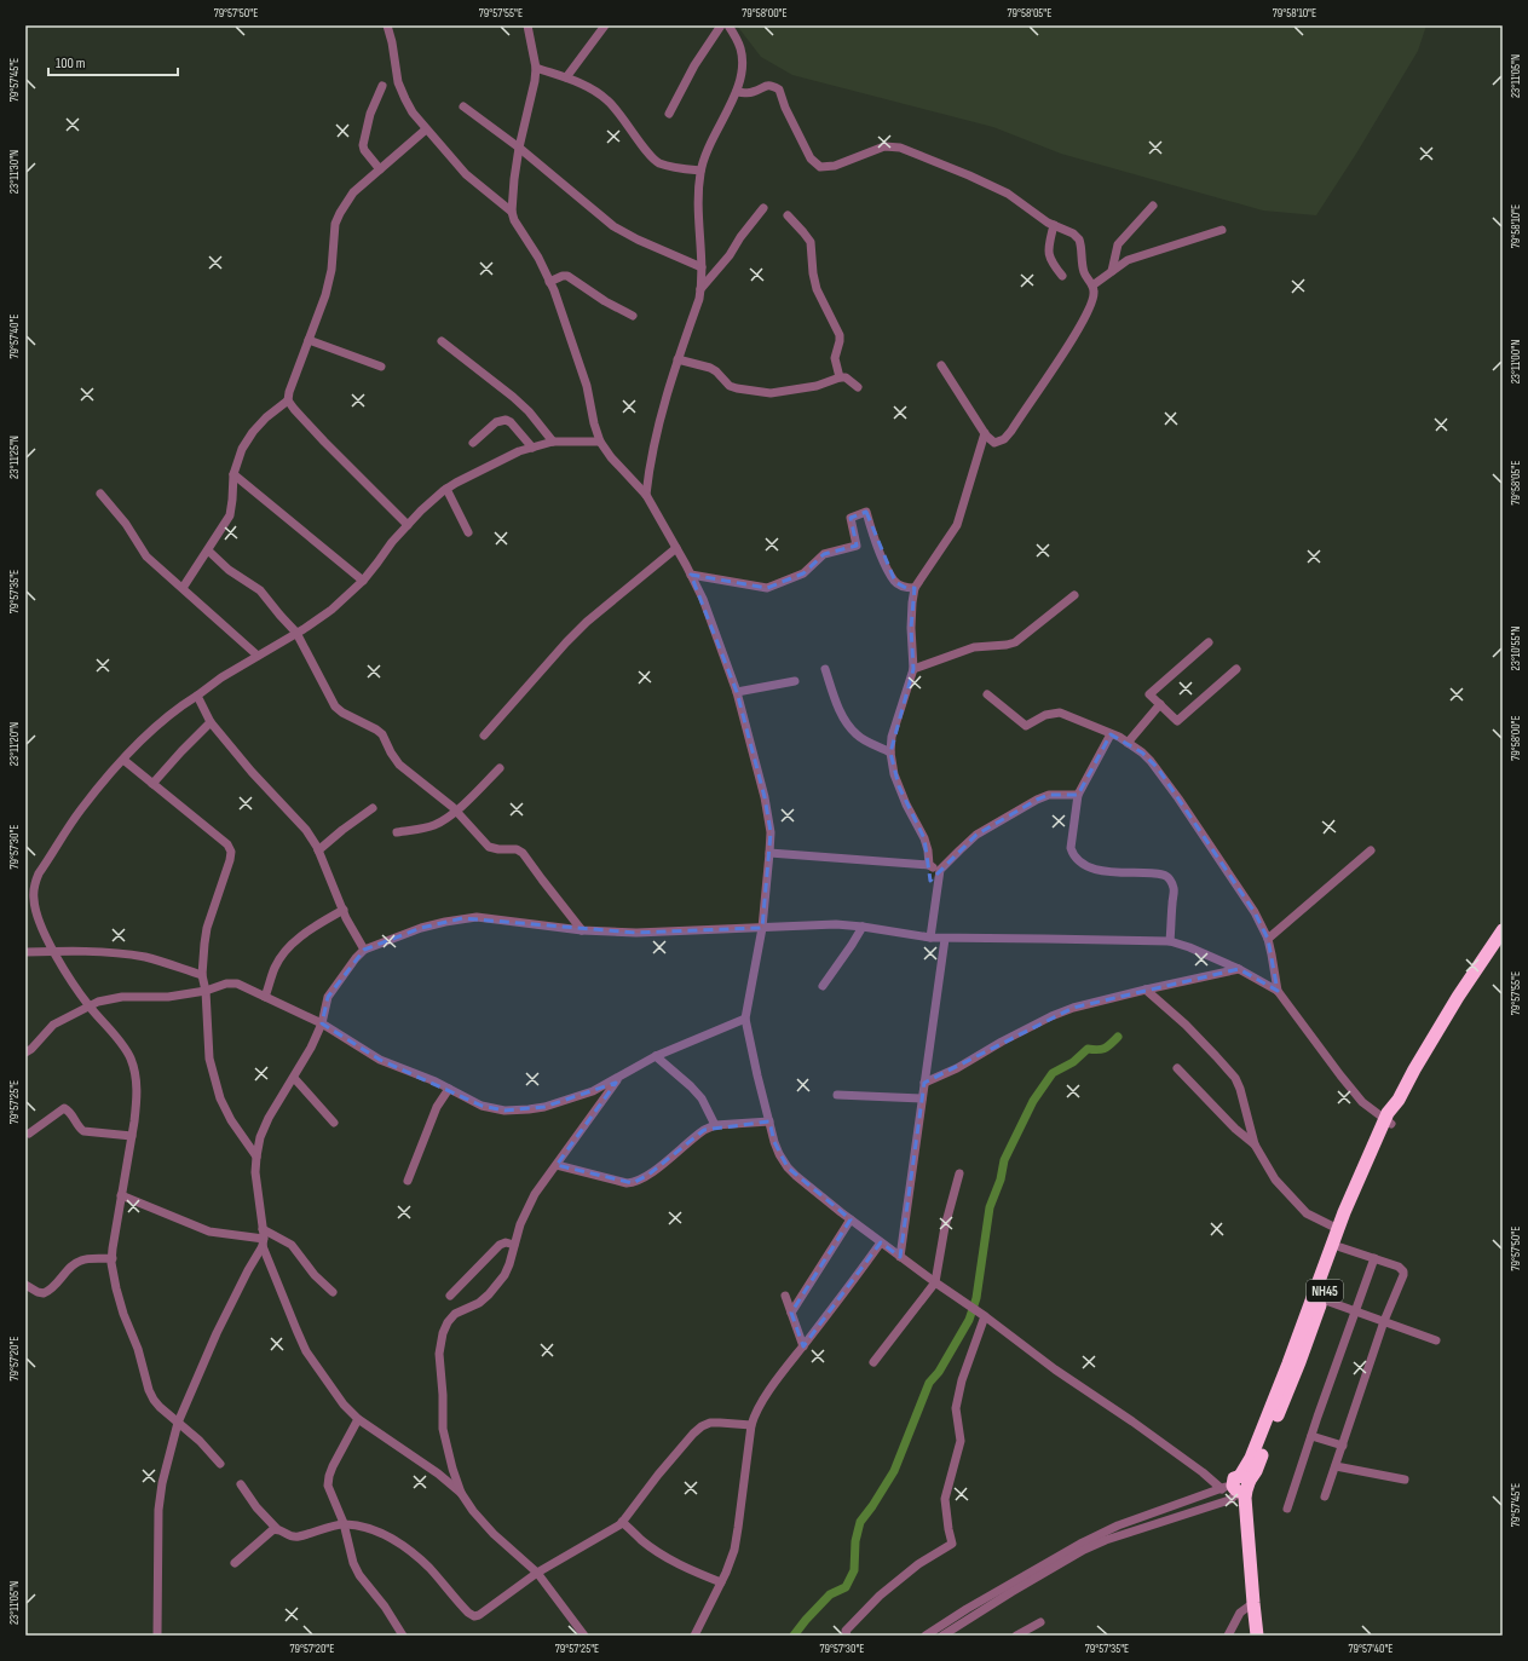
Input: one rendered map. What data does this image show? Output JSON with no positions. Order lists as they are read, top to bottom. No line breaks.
{"streets":{"highway":["NH45"]},"scale_bar":"100 m","coordinates":["79°57'50\"E","79°57'55\"E","79°58'00\"E","79°58'05\"E","79°58'10\"E","23°11'05\"N","79°57'45\"E","23°11'30\"N","79°57'40\"E","23°11'00\"N","23°11'25\"N","79°57'35\"E","23°10'55\"N","23°11'20\"N","79°57'30\"E","79°57'25\"E","79°57'20\"E"]}
